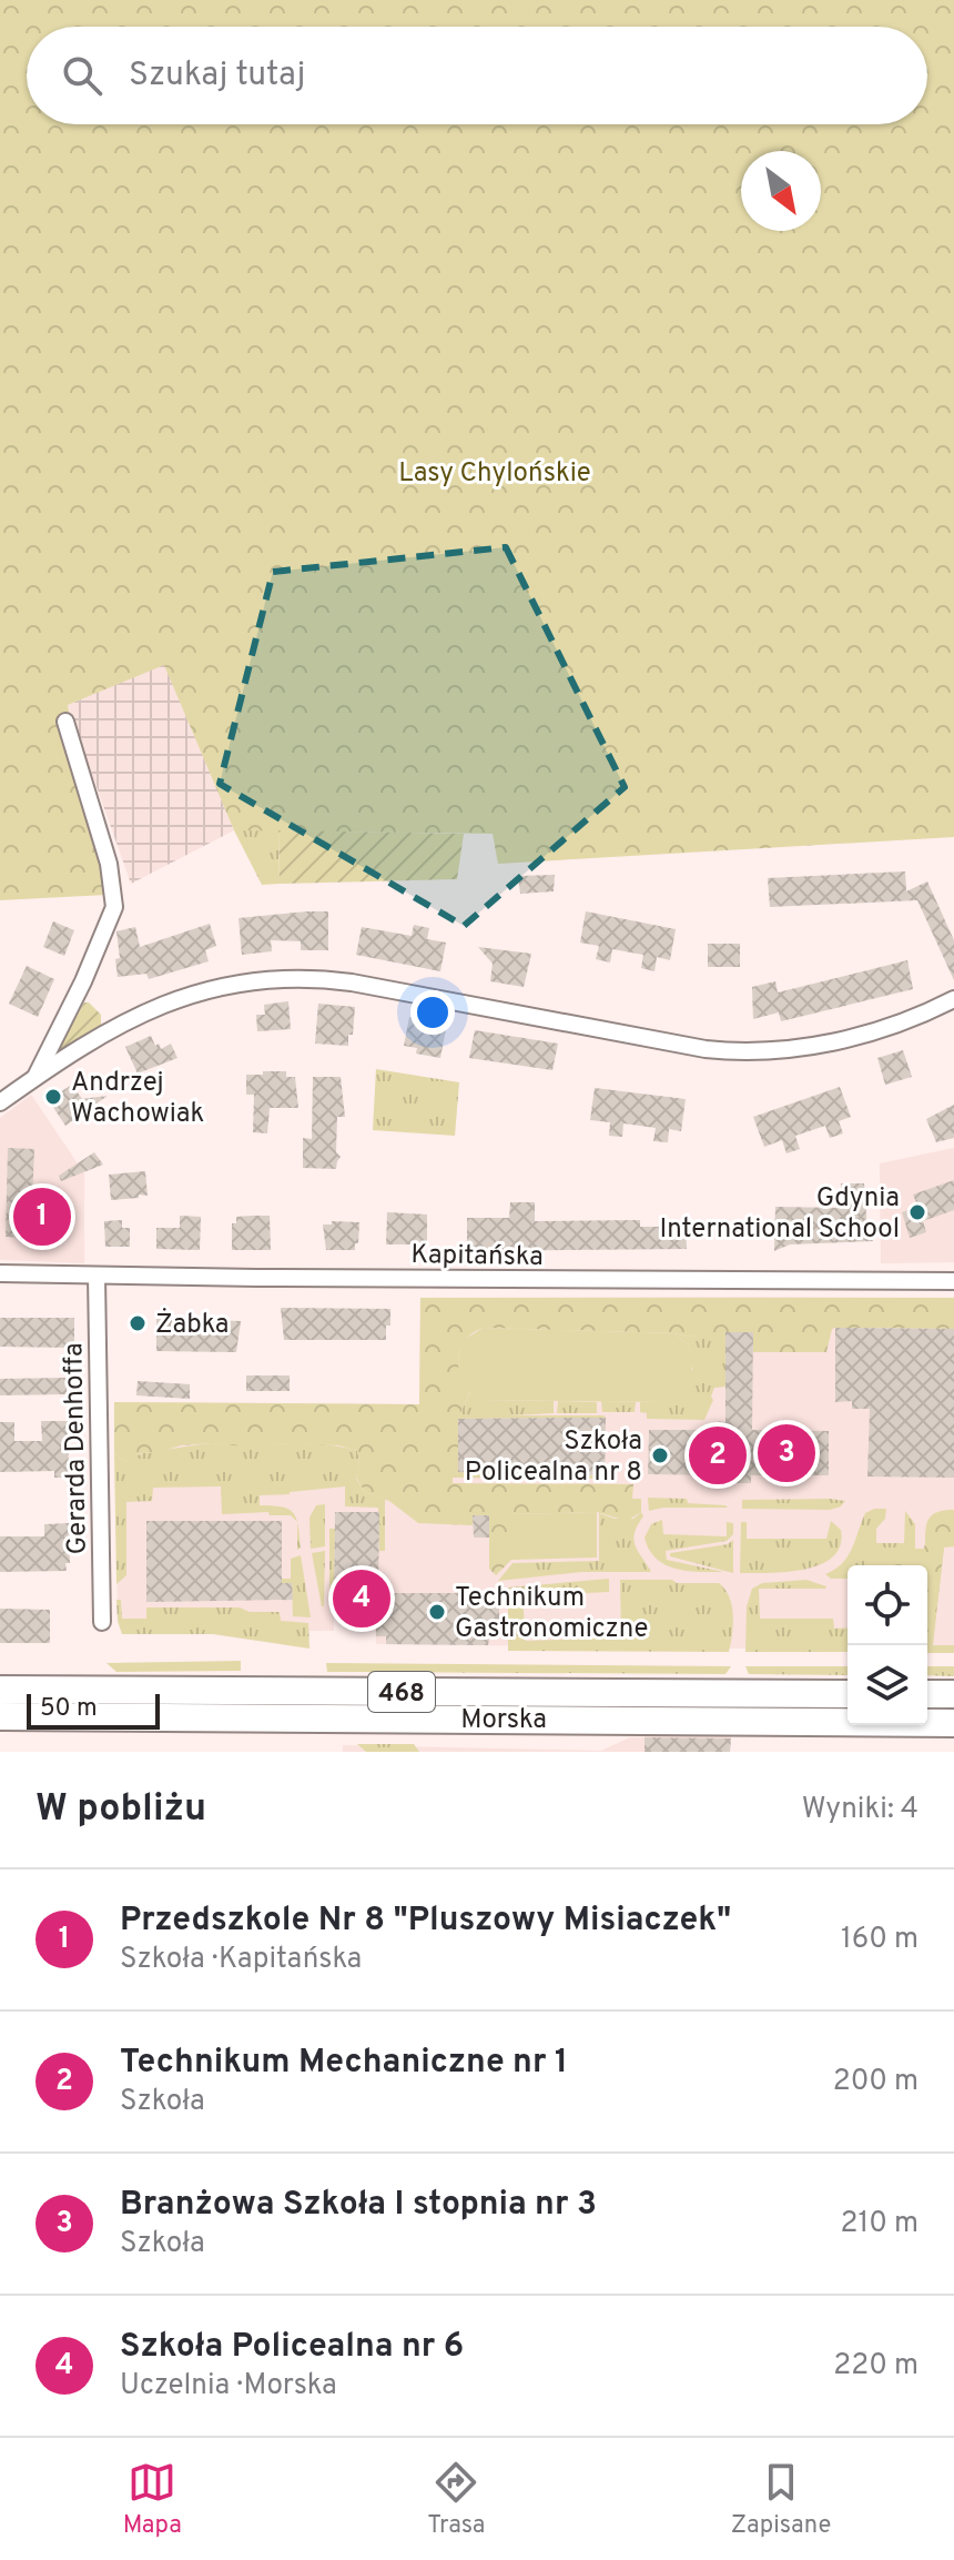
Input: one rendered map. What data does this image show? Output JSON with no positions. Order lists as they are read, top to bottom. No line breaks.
{"streets":{"main road":["468","Morska"],"street":["Kapitańska","Gerarda Denhoffa"]},"crossings":[["Kapitańska","Gerarda Denhoffa"]],"parks":["Lasy Chylońskie"],"places":["Andrzej Wachowiak","Gdynia International School","Żabka","Szkoła Policealna nr 8","Technikum Gastronomiczne"],"scale_bar":"50 m","north":"bottom right","page":{"search":"Szukaj tutaj","pins":["1","3","2","4"],"scale":"50 m","heading":["W pobliżu","Wyniki: 4"],"list":[{"mark":"1","name":"Przedszkole Nr 8 \"Pluszowy Misiaczek\"","note":"Szkoła · Kapitańska","value":"160 m"},{"mark":"2","name":"Technikum Mechaniczne nr 1","note":"Szkoła","value":"200 m"},{"mark":"3","name":"Branżowa Szkoła I stopnia nr 3","note":"Szkoła","value":"210 m"},{"mark":"4","name":"Szkoła Policealna nr 6","note":"Uczelnia · Morska","value":"220 m"}],"nav":["Mapa","Trasa","Zapisane"]}}
